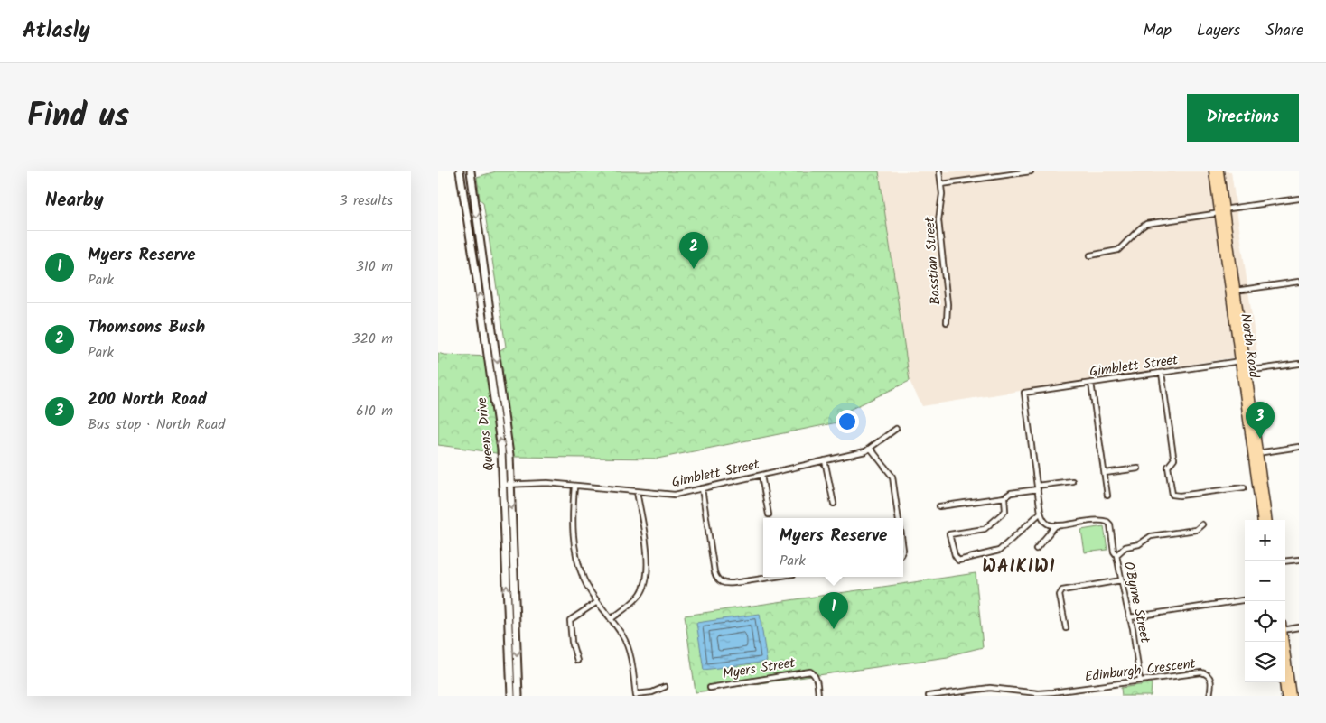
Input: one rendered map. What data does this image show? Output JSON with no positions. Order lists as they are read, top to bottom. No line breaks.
{"streets":{"main road":["North Road","Queens Drive"],"street":["Basstian Street","Gimblett Street","O'Byrne Street","Myers Street","Edinburgh Crescent"]},"crossings":[["North Road","Gimblett Street"],["Gimblett Street","Queens Drive"],["O'Byrne Street","Edinburgh Crescent"]],"districts":["WAIKIWI"],"page":{"header":"Atlasly","nav":["Map","Layers","Share"],"title":"Find us","buttons":"Directions","heading":["Nearby","3 results"],"list":[{"mark":"1","name":"Myers Reserve","note":"Park","value":"310 m"},{"mark":"2","name":"Thomsons Bush","note":"Park","value":"320 m"},{"mark":"3","name":"200 North Road","note":"Bus stop · North Road","value":"610 m"}],"pins":["2","3","1"],"popup":["Myers Reserve","Park"],"map_buttons":["+","−"]}}
